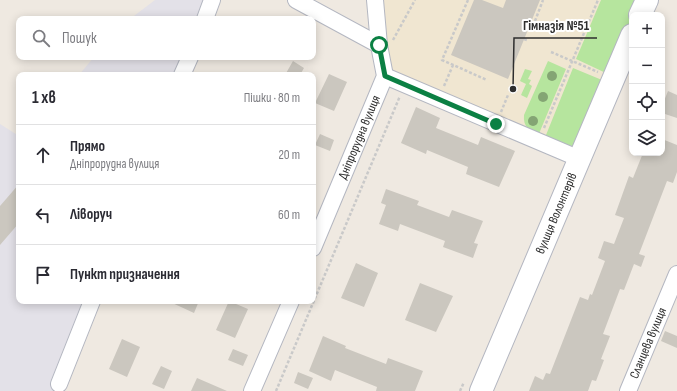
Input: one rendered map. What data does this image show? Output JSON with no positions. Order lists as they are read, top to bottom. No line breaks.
{"streets":{"street":["Дніпрорудна вулиця","вулиця Волонтерів","Сланцева вулиця"]},"places":["Гімназія №51"],"page":{"map_buttons":["+","−"],"search":"Пошук","heading":["1 хв","Пішки · 80 m"],"list":[["Прямо","Дніпрорудна вулиця","20 m"],["Ліворуч","60 m"],"Пункт призначення"]}}
